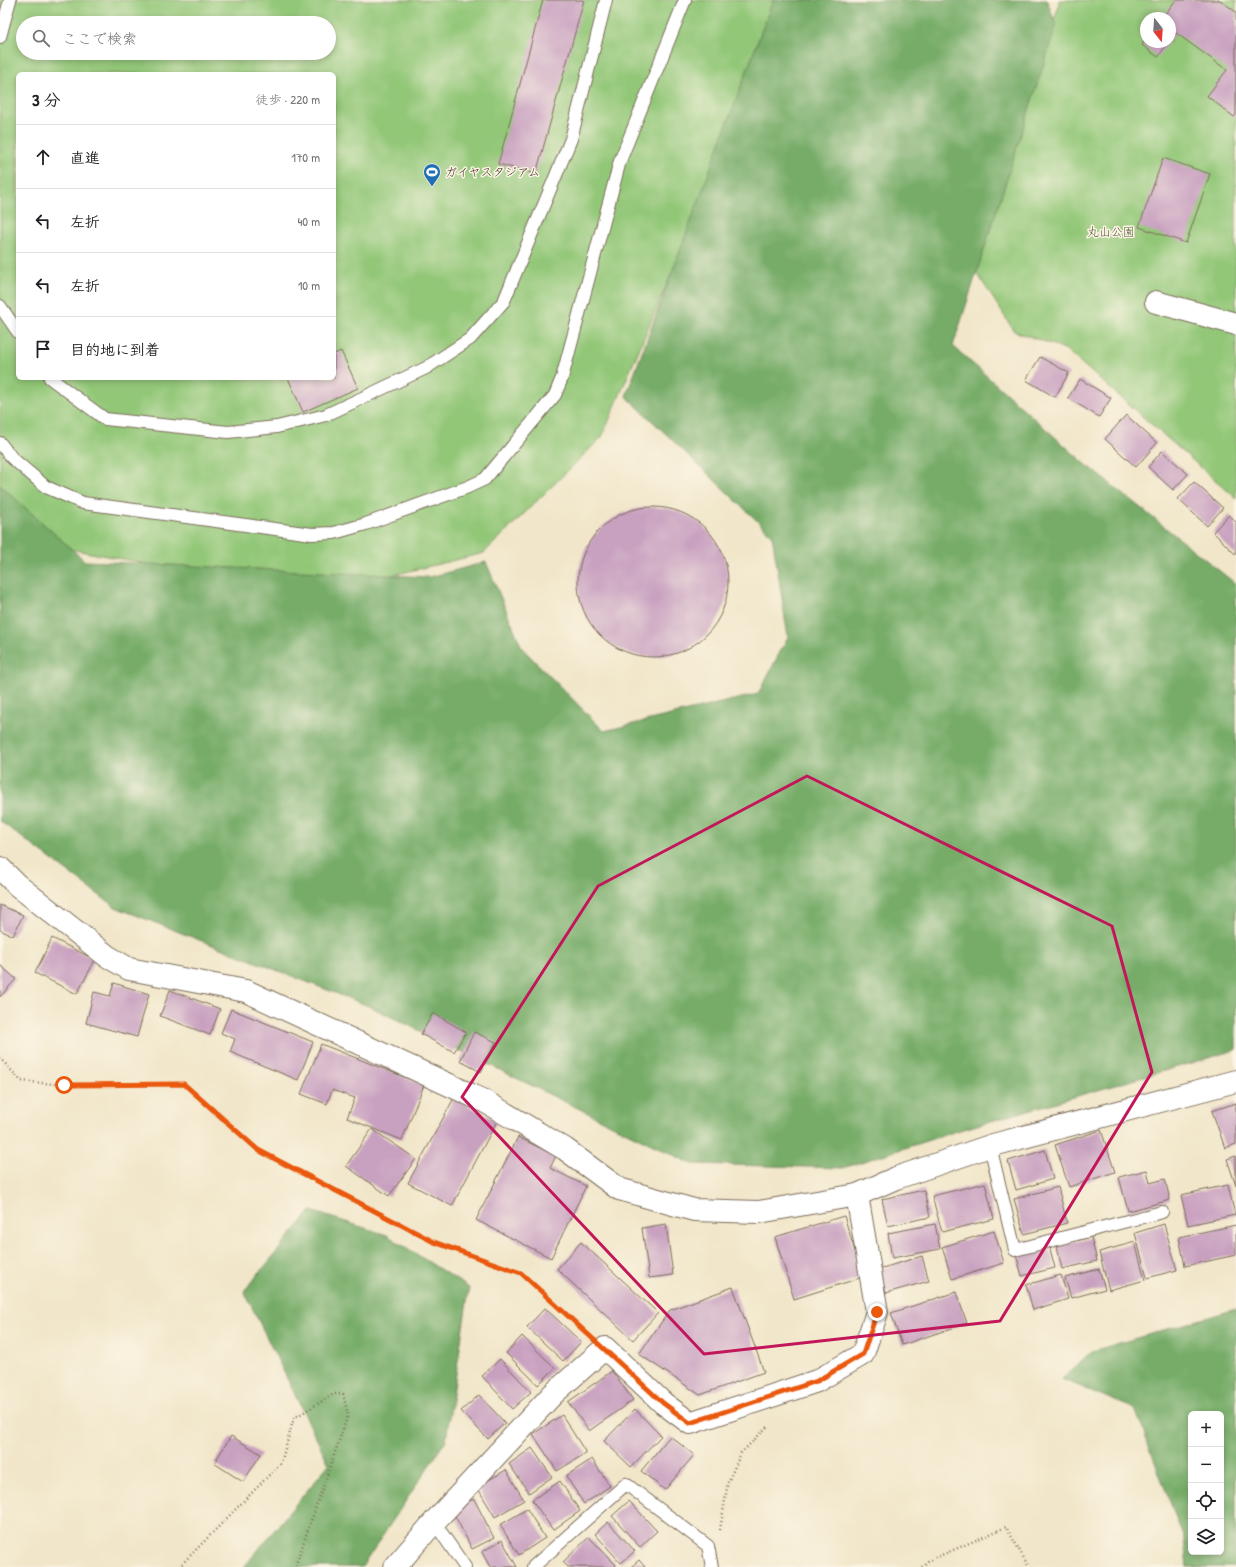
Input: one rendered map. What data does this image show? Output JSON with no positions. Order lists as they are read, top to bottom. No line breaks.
{"parks":["丸山公園"],"places":{"sports":["ガイヤスタジアム"]},"north":"bottom","page":{"search":"ここで検索","heading":["3 分","徒歩 · 220 m"],"list":[["直進","170 m"],["左折","40 m"],["左折","10 m"],"目的地に到着"],"map_buttons":["+","−"]}}
